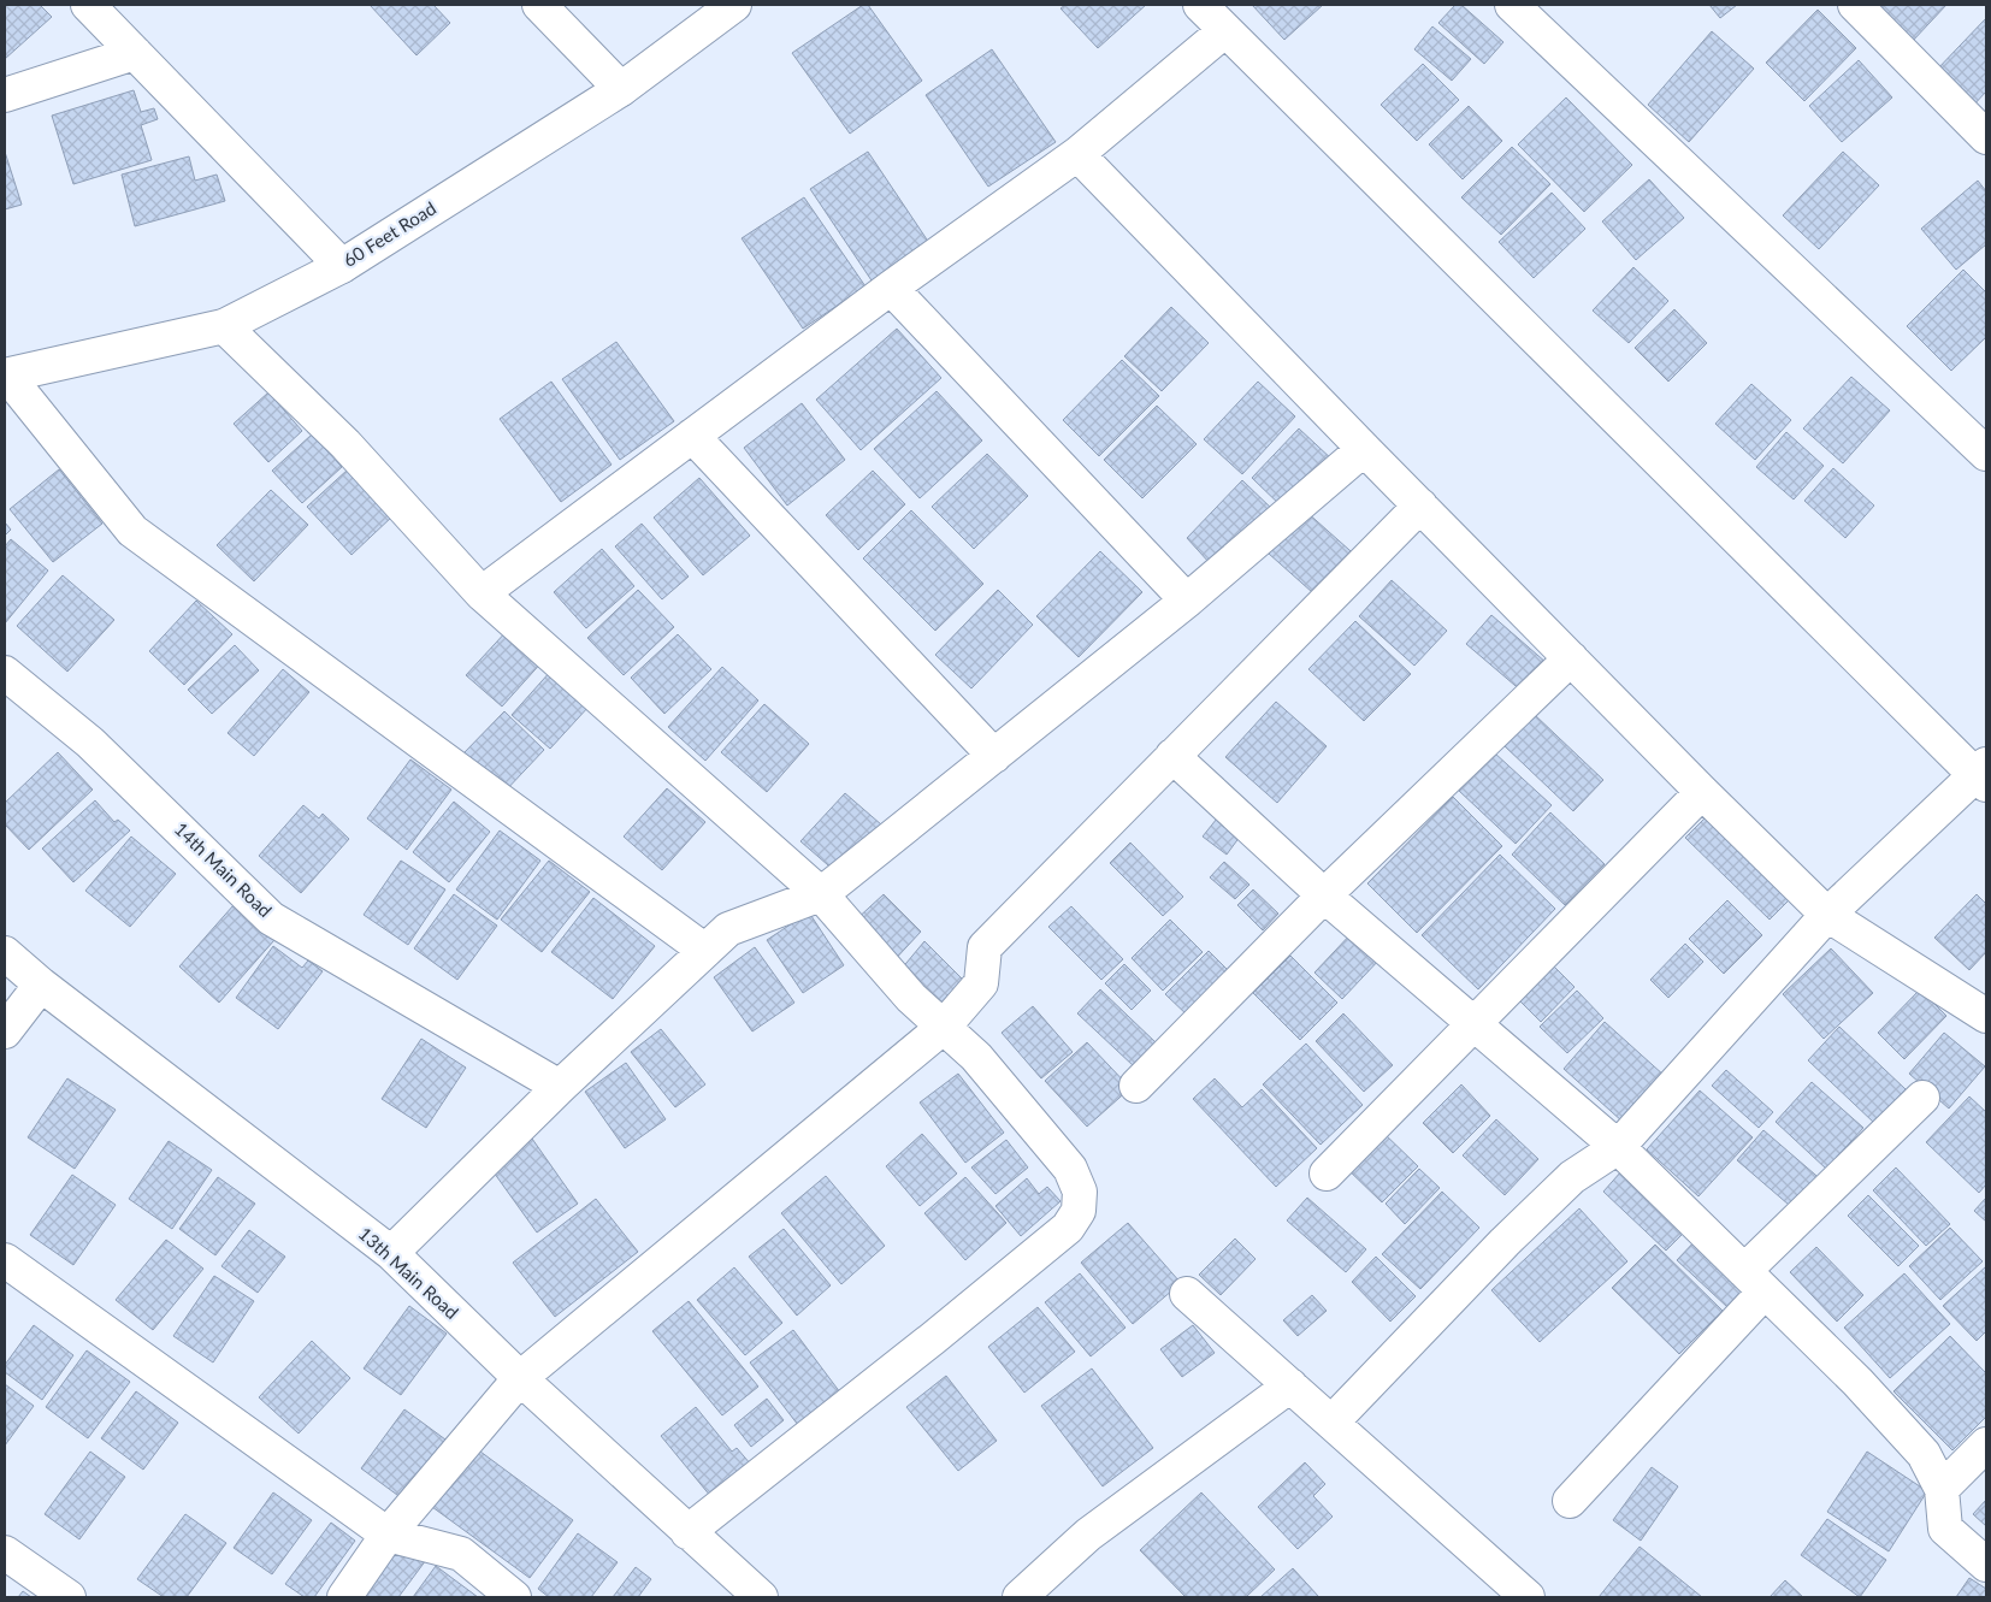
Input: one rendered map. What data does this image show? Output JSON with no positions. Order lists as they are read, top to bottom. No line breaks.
{"streets":{"street":["60 Feet Road","14th Main Road","13th Main Road"]}}
